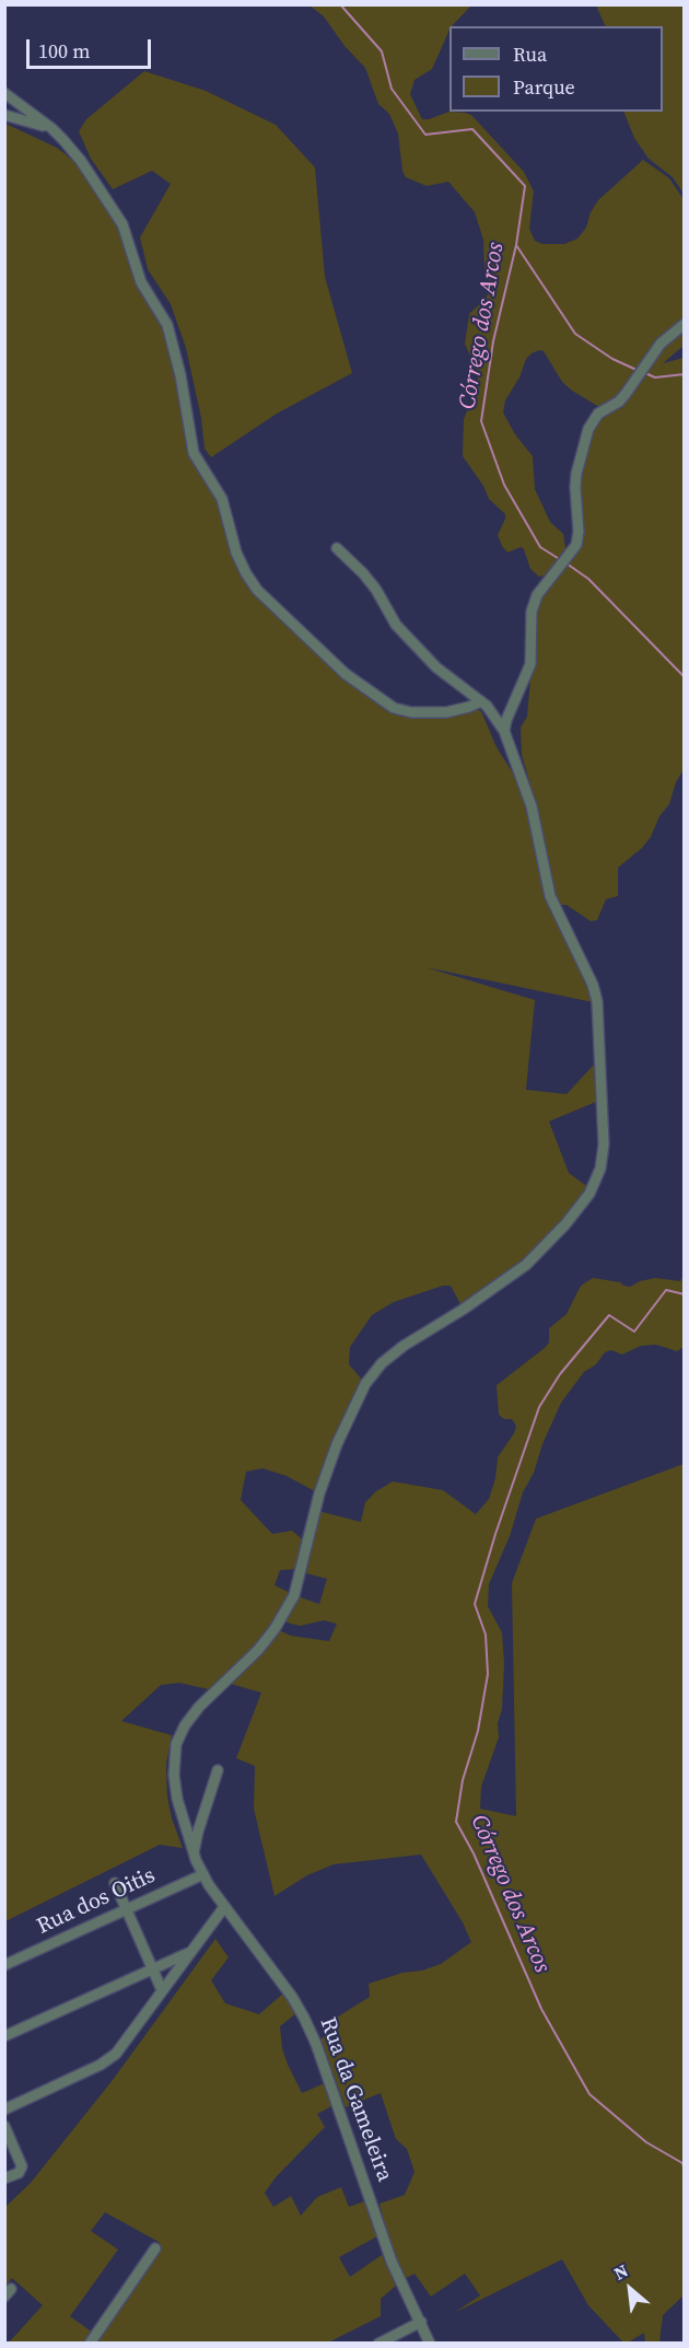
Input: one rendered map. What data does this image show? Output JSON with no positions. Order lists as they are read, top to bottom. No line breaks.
{"streets":{"street":["Rua dos Oitis","Rua da Gameleira"]},"crossings":[["Rua dos Oitis","Rua da Gameleira"]],"water":["Córrego dos Arcos"],"legend":["Rua","Parque"],"scale_bar":"100 m","north":"top left"}
